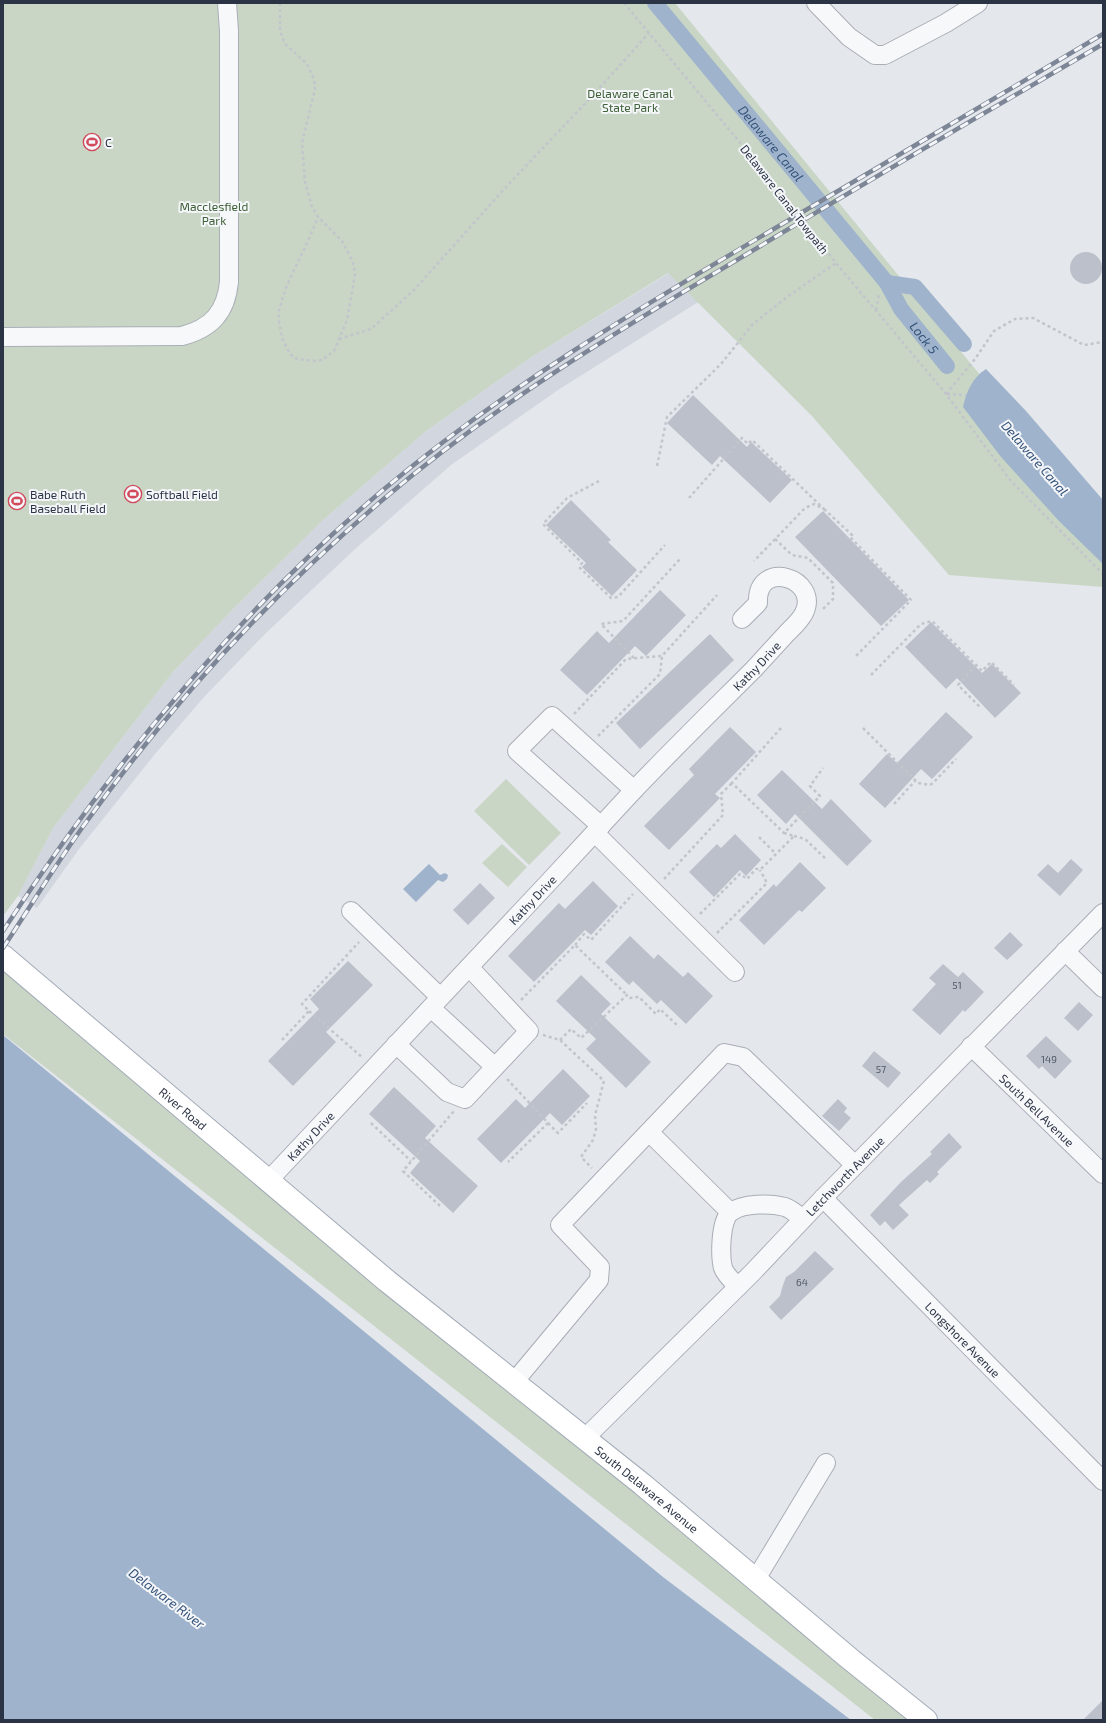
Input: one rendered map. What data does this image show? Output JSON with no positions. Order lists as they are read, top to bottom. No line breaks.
{"streets":{"main road":["River Road","South Delaware Avenue"],"street":["Kathy Drive","South Bell Avenue","Letchworth Avenue","Longshore Avenue"],"path":["Delaware Canal Towpath"]},"crossings":[["Kathy Drive","River Road"],["River Road","South Delaware Avenue"],["South Bell Avenue","Letchworth Avenue"],["Letchworth Avenue","Longshore Avenue"],["Letchworth Avenue","South Delaware Avenue"]],"water":["Delaware Canal","Lock 5","Delaware River"],"parks":["Delaware Canal State Park","Macclesfield Park"],"places":{"sports":["C","Softball Field","Babe Ruth Baseball Field"]},"house_numbers":["51","149","57","64"]}
